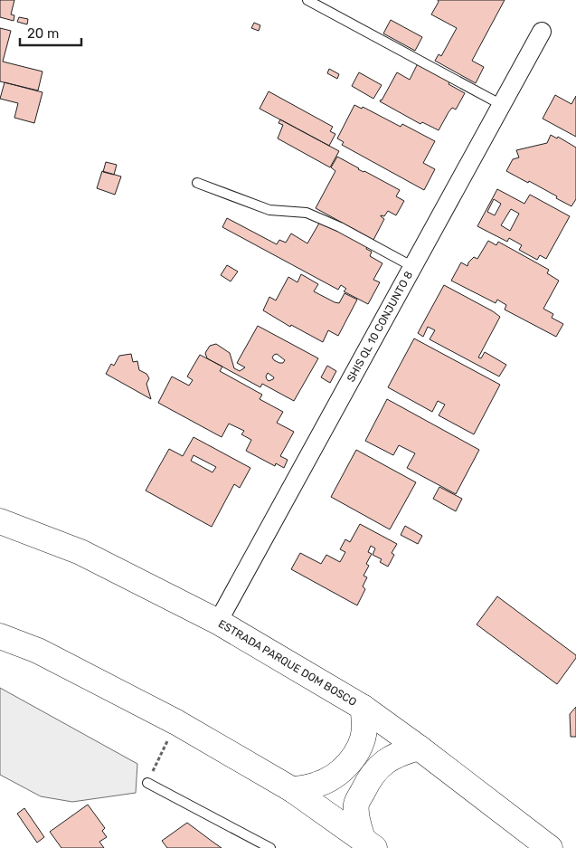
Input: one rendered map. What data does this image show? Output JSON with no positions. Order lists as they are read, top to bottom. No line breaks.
{"streets":{"main road":["ESTRADA PARQUE DOM BOSCO"],"street":["SHIS QL 10 CONJUNTO 8"]},"crossings":[["SHIS QL 10 CONJUNTO 8","ESTRADA PARQUE DOM BOSCO"]],"scale_bar":"20 m"}
